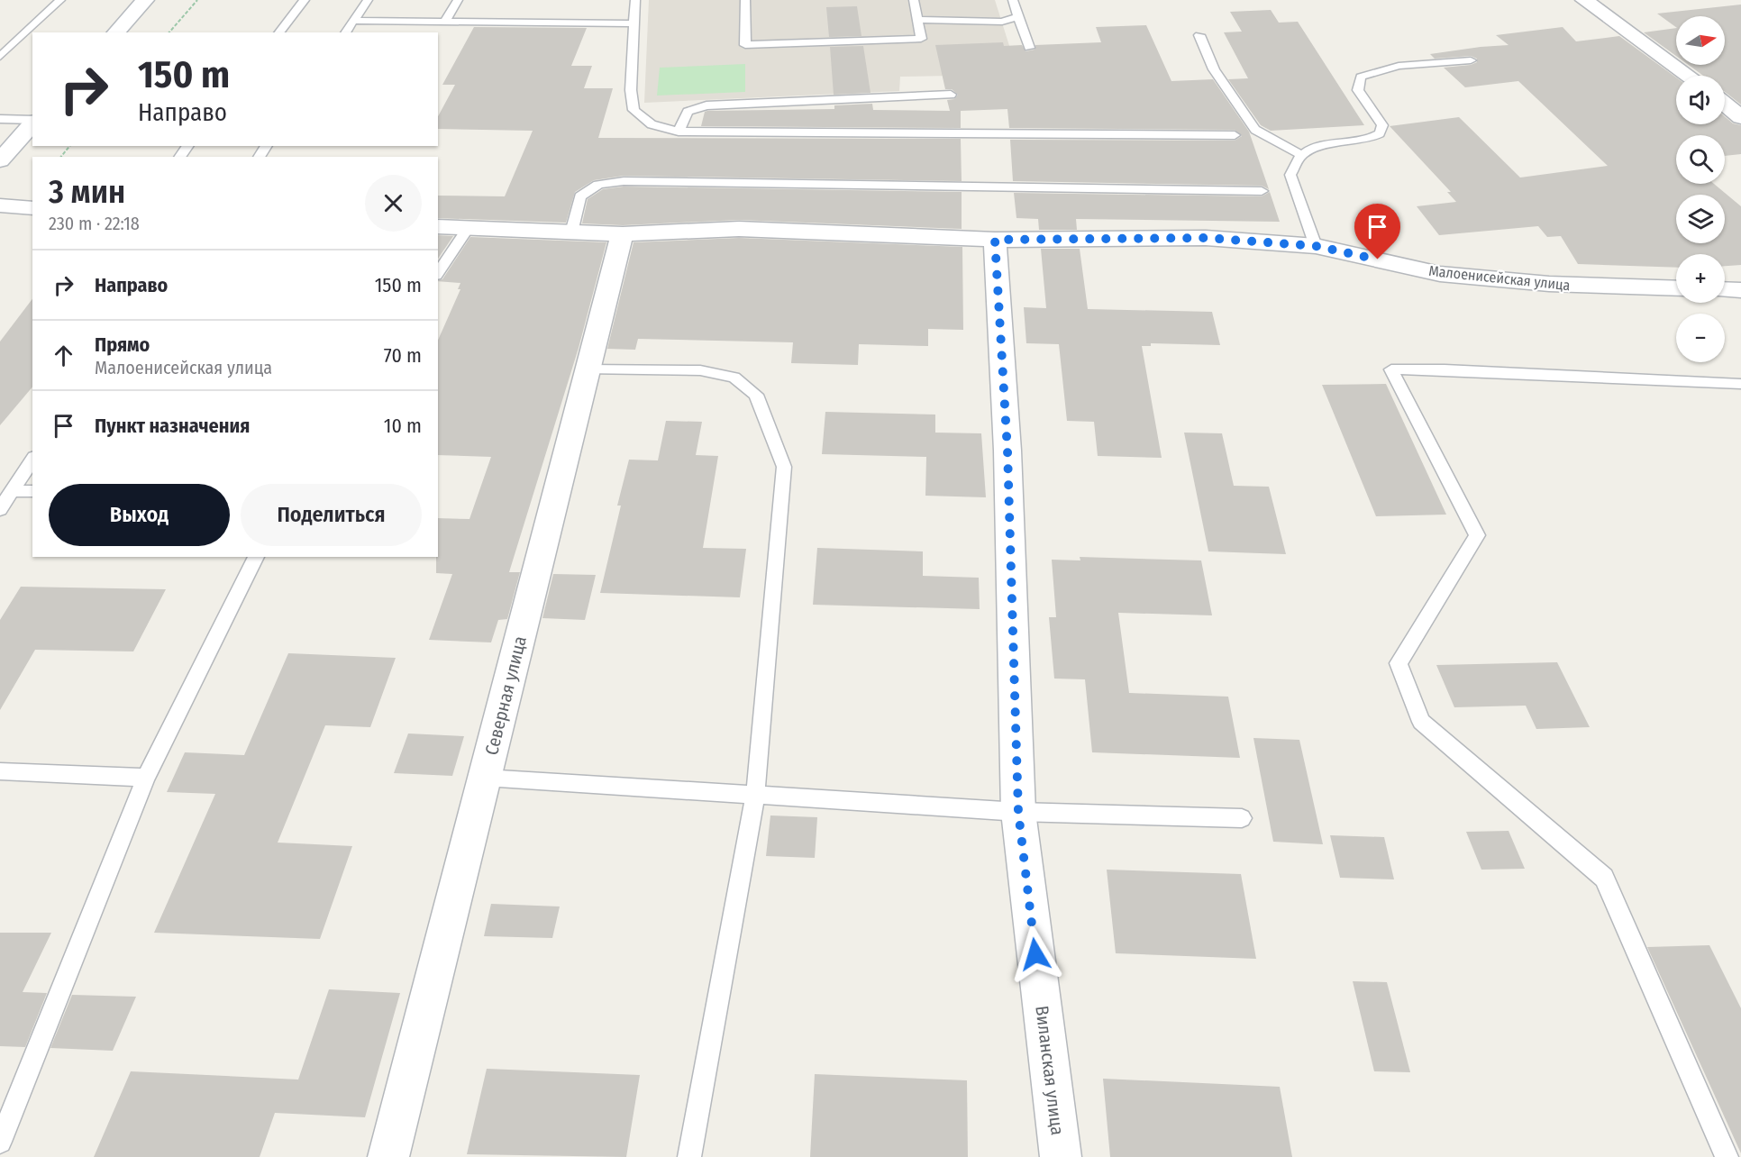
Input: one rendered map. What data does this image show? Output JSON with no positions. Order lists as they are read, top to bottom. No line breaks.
{"streets":{"street":["Малоенисейская улица","Северная улица","Виланская улица"]},"crossings":[["Малоенисейская улица","Северная улица"],["Малоенисейская улица","Виланская улица"]],"north":"right","page":{"map_buttons":["+","−"],"turn":["150 m","Направо"],"heading":["3 мин","230 m · 22:18"],"list":[{"name":"Направо","value":"150 m"},{"name":"Прямо","note":"Малоенисейская улица","value":"70 m"},{"name":"Пункт назначения","value":"10 m"}],"buttons":["Выход","Поделиться"]}}
